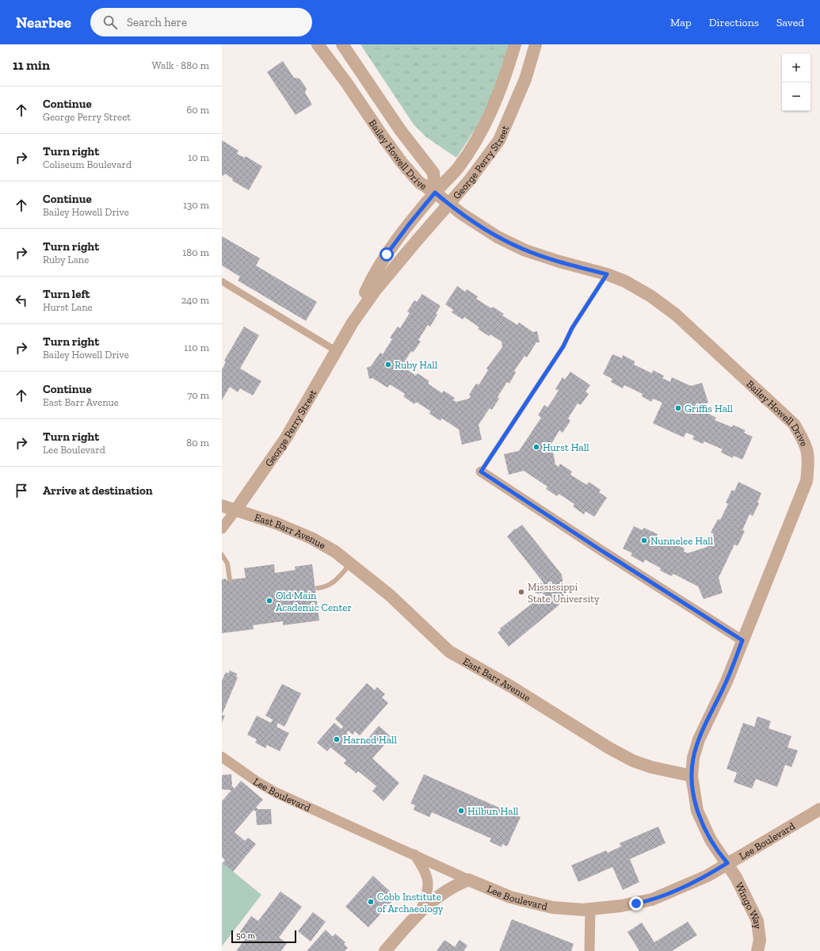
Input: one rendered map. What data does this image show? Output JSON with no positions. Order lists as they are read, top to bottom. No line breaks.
{"streets":{"street":["Bailey Howell Drive","George Perry Street","East Barr Avenue","Lee Boulevard","Wingo Way"]},"crossings":[["Bailey Howell Drive","George Perry Street"],["Bailey Howell Drive","East Barr Avenue"],["George Perry Street","East Barr Avenue"],["Lee Boulevard","Wingo Way"]],"places":["Ruby Hall","Griffis Hall","Hurst Hall","Nunnelee Hall","Mississippi State University","Old Main Academic Center","Harned Hall","Hilbun Hall","Cobb Institute of Archaeology"],"scale_bar":"50 m","page":{"header":"Nearbee","search":"Search here","nav":["Map","Directions","Saved"],"heading":["11 min","Walk · 880 m"],"map_buttons":["+","−"],"list":[["Continue","George Perry Street","60 m"],["Turn right","Coliseum Boulevard","10 m"],["Continue","Bailey Howell Drive","130 m"],["Turn right","Ruby Lane","180 m"],["Turn left","Hurst Lane","240 m"],["Turn right","Bailey Howell Drive","110 m"],["Continue","East Barr Avenue","70 m"],["Turn right","Lee Boulevard","80 m"],"Arrive at destination"],"scale":"50 m"}}
